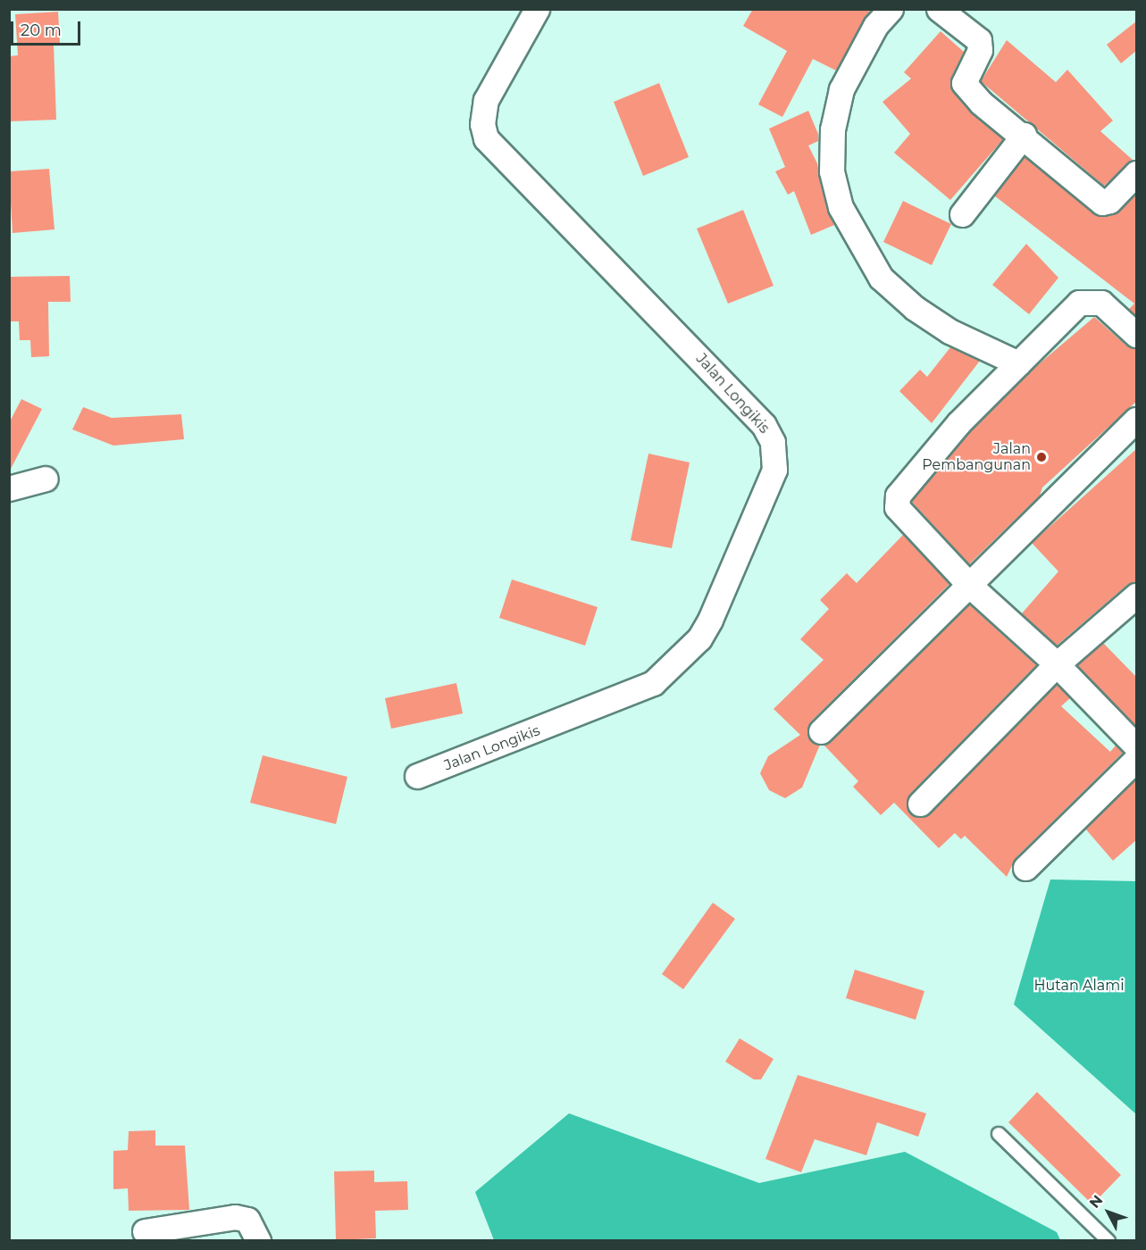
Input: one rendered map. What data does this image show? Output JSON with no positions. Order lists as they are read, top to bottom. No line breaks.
{"streets":{"street":["Jalan Longikis"]},"parks":["Hutan Alami"],"places":["Jalan Pembangunan"],"scale_bar":"20 m","north":"top left"}
